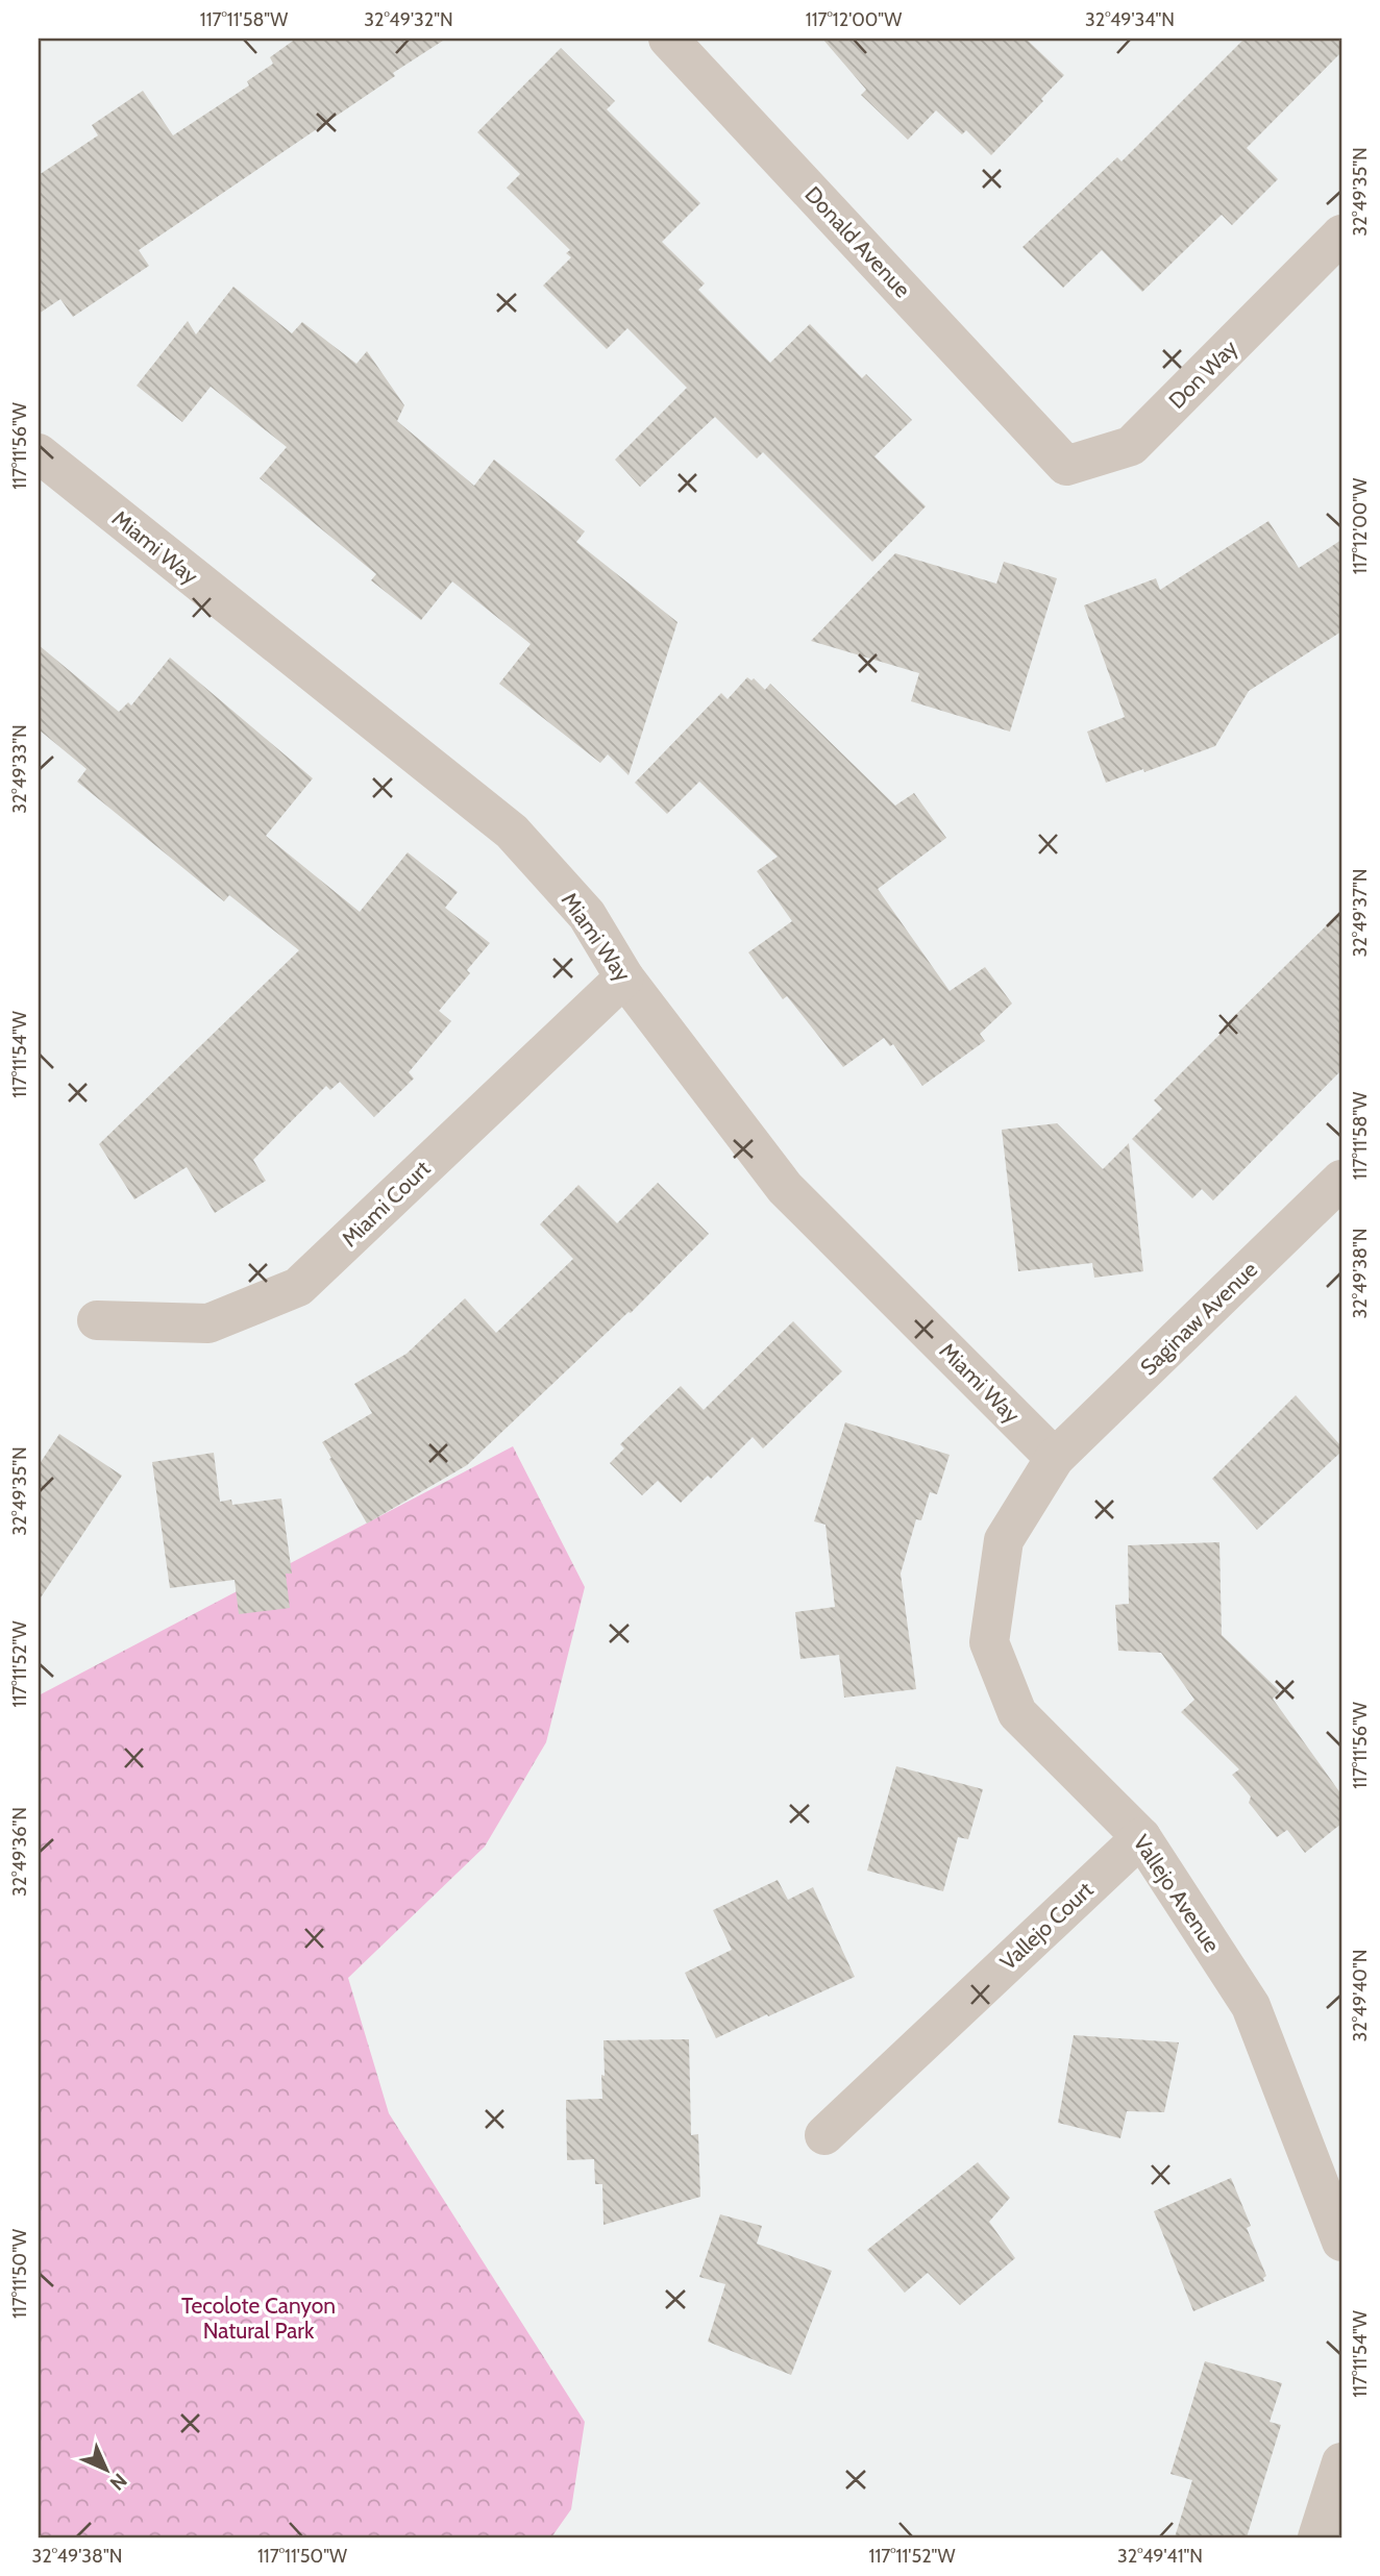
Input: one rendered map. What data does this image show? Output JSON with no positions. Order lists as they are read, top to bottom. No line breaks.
{"streets":{"street":["Donald Avenue","Don Way","Miami Way","Miami Court","Saginaw Avenue","Vallejo Avenue","Vallejo Court"]},"crossings":[["Donald Avenue","Don Way"],["Miami Way","Miami Court"],["Miami Way","Saginaw Avenue"],["Miami Way","Vallejo Avenue"],["Saginaw Avenue","Vallejo Avenue"],["Vallejo Avenue","Vallejo Court"]],"parks":["Tecolote Canyon Natural Park"],"north":"bottom right","coordinates":["117°11'58\"W","32°49'32\"N","117°12'00\"W","32°49'34\"N","32°49'35\"N","117°11'56\"W","32°49'33\"N","32°49'37\"N","117°11'54\"W","32°49'38\"N","117°11'52\"W","32°49'36\"N","32°49'40\"N","117°11'50\"W","32°49'41\"N"]}
